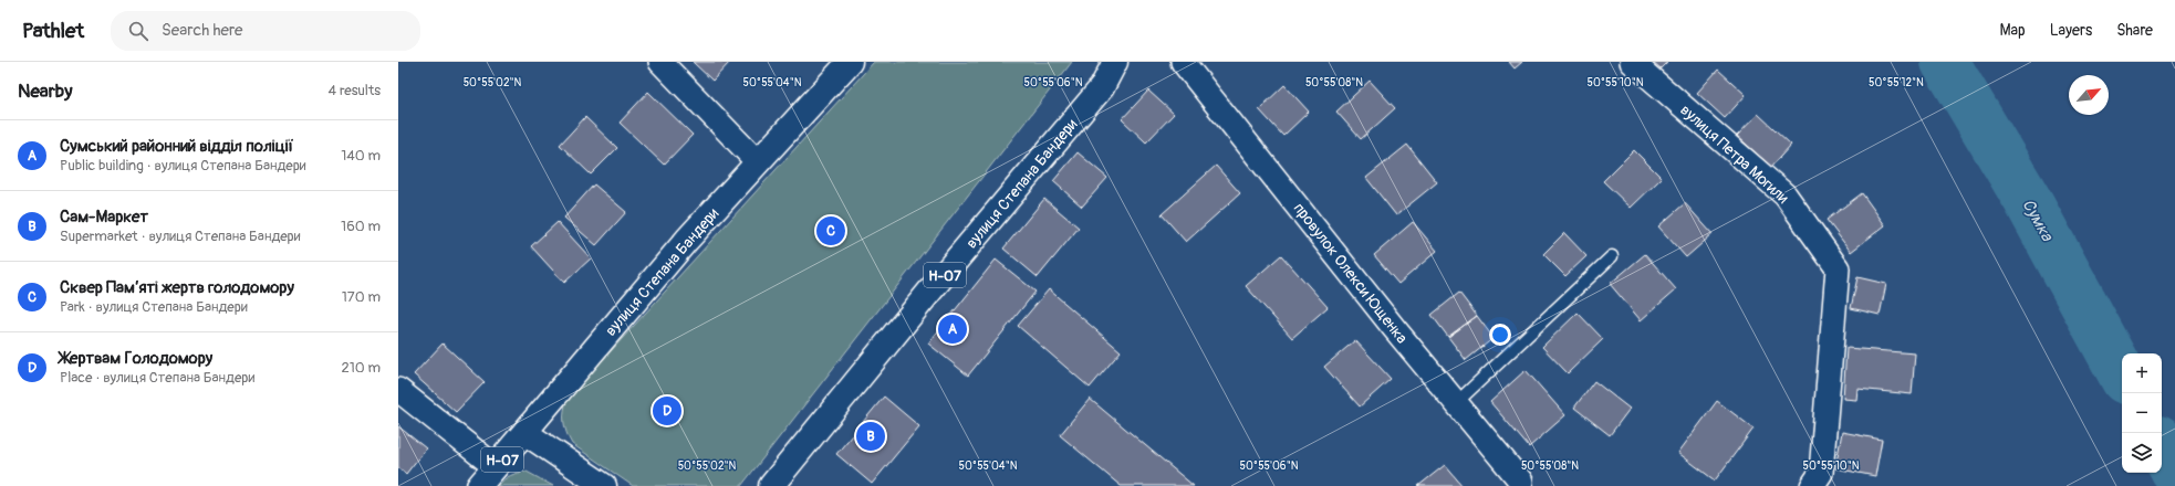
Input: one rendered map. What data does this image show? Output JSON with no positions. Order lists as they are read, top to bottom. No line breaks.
{"streets":{"main road":["вулиця Степана Бандери","Н-07"],"street":["вулиця Петра Могили","провулок Олекси Ющенка"]},"water":["Сумка"],"north":"top right","page":{"header":"Pathlet","search":"Search here","nav":["Map","Layers","Share"],"heading":["Nearby","4 results"],"list":[{"mark":"A","name":"Сумський районний відділ поліції","note":"Public building · вулиця Степана Бандери","value":"140 m"},{"mark":"B","name":"Сам-Маркет","note":"Supermarket · вулиця Степана Бандери","value":"160 m"},{"mark":"C","name":"Сквер Пам’яті жертв голодомору","note":"Park · вулиця Степана Бандери","value":"170 m"},{"mark":"D","name":"Жертвам Голодомору","note":"Place · вулиця Степана Бандери","value":"210 m"}],"pins":["C","A","D","B"],"map_buttons":["+","−"]},"coordinates":["50°55'02\"N","50°55'04\"N","50°55'06\"N","50°55'08\"N","50°55'10\"N","50°55'12\"N"]}
